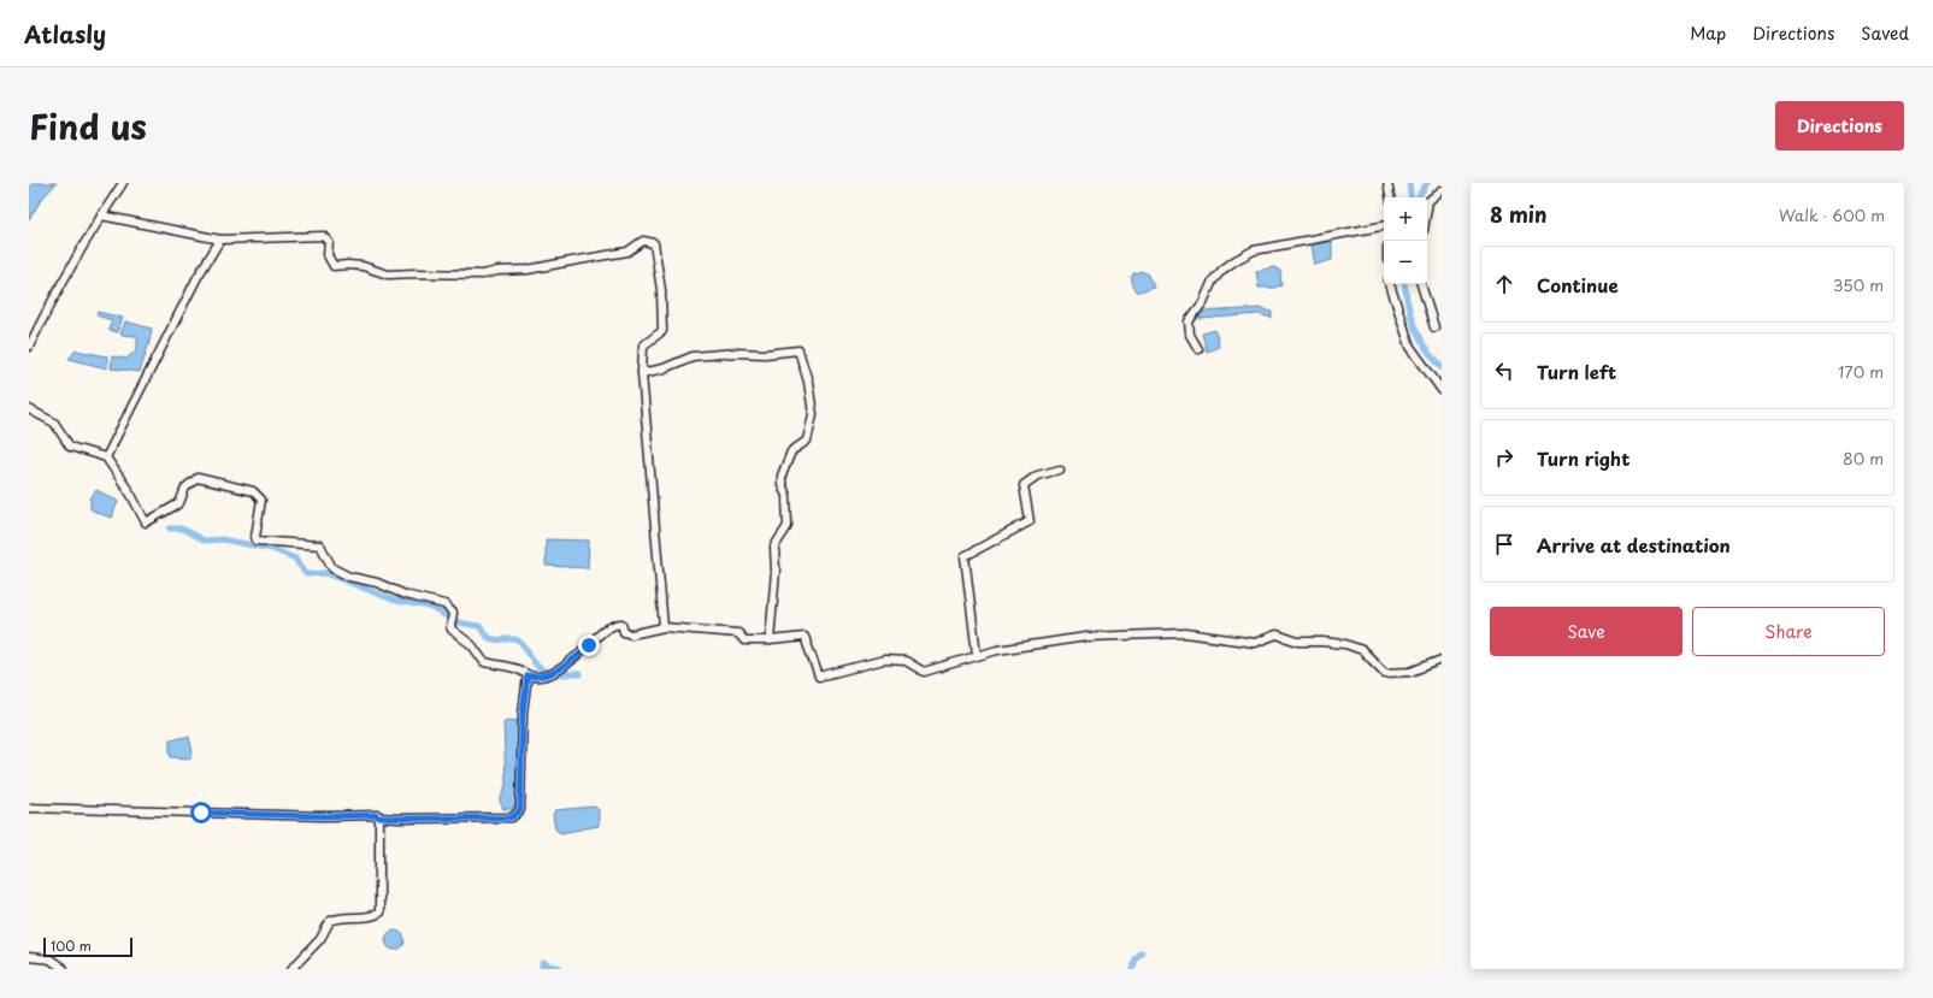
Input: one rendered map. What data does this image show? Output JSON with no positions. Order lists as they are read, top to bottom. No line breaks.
{"scale_bar":"100 m","page":{"header":"Atlasly","nav":["Map","Directions","Saved"],"title":"Find us","buttons":["Directions",["Save","Share"]],"heading":["8 min","Walk · 600 m"],"map_buttons":["+","−"],"list":[["Continue","350 m"],["Turn left","170 m"],["Turn right","80 m"],"Arrive at destination"],"scale":"100 m"}}
